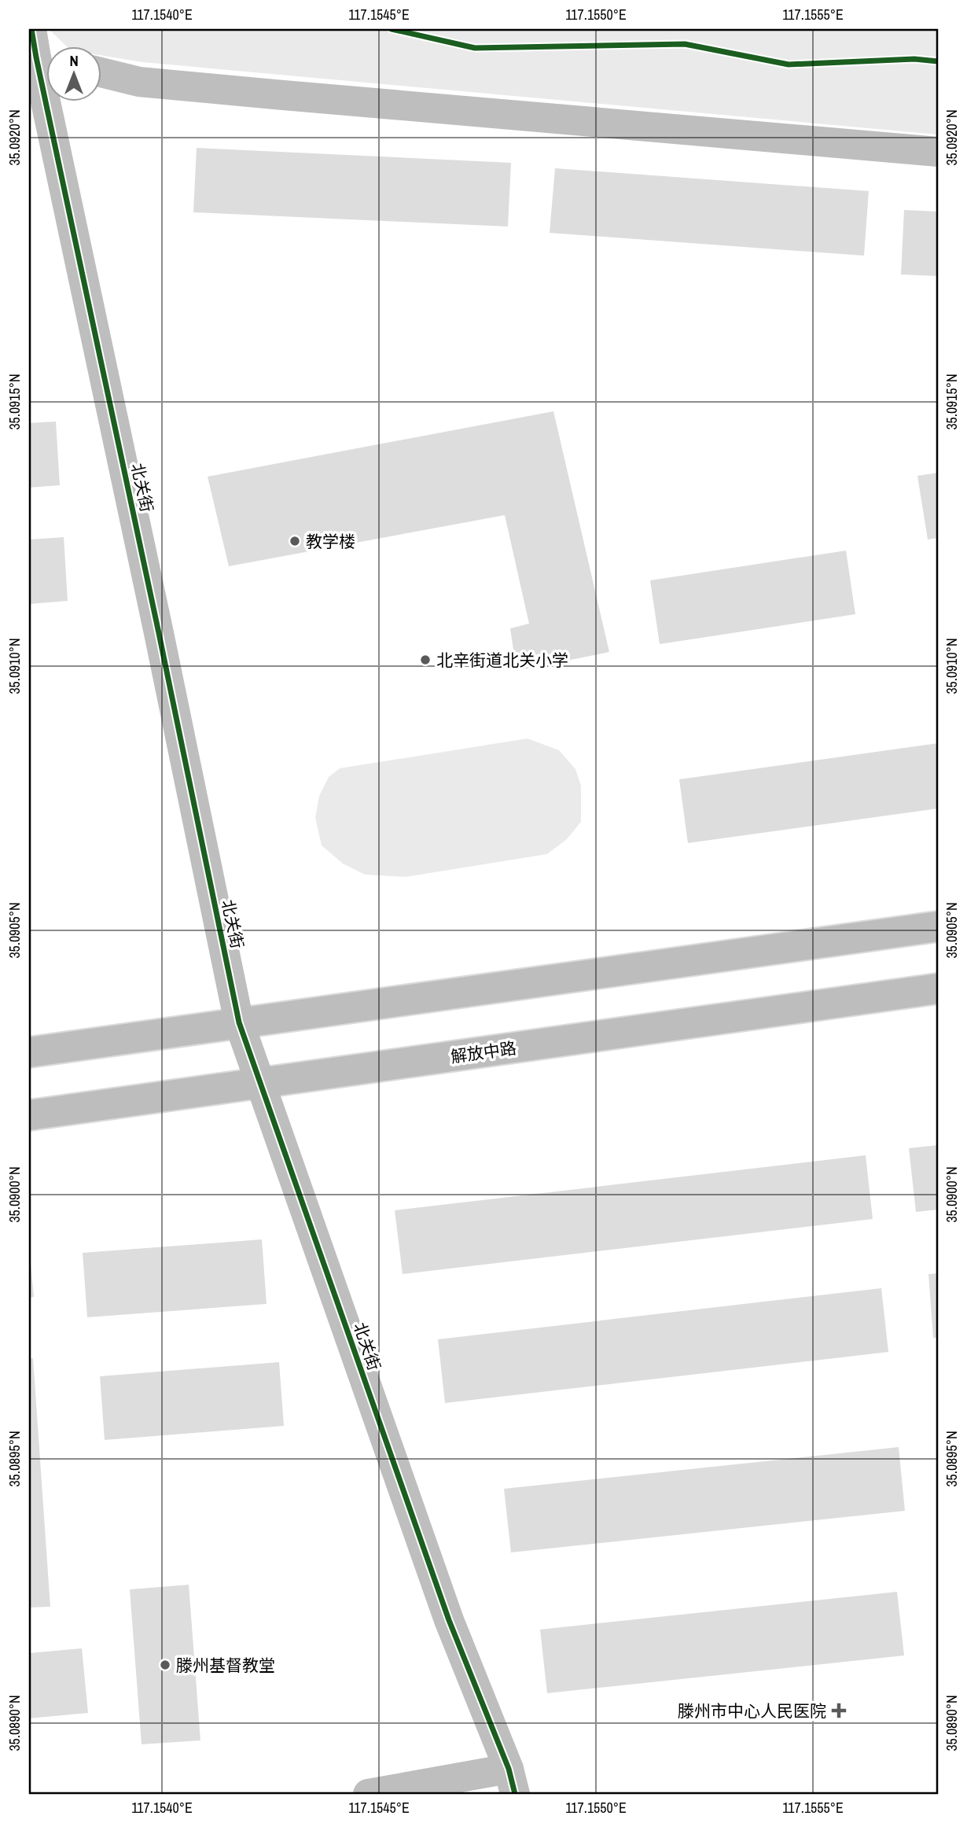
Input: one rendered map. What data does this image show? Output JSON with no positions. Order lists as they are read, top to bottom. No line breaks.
{"streets":{"main road":["解放中路"],"street":["北关街"]},"crossings":[["北关街","解放中路"]],"places":{"other":["教学楼","北辛街道北关小学","滕州基督教堂"],"health":["滕州市中心人民医院"]},"north":"top","coordinates":["117.1540°E","117.1545°E","117.1550°E","117.1555°E","35.0920°N","35.0915°N","35.0910°N","35.0905°N","35.0900°N","35.0895°N","35.0890°N"]}
